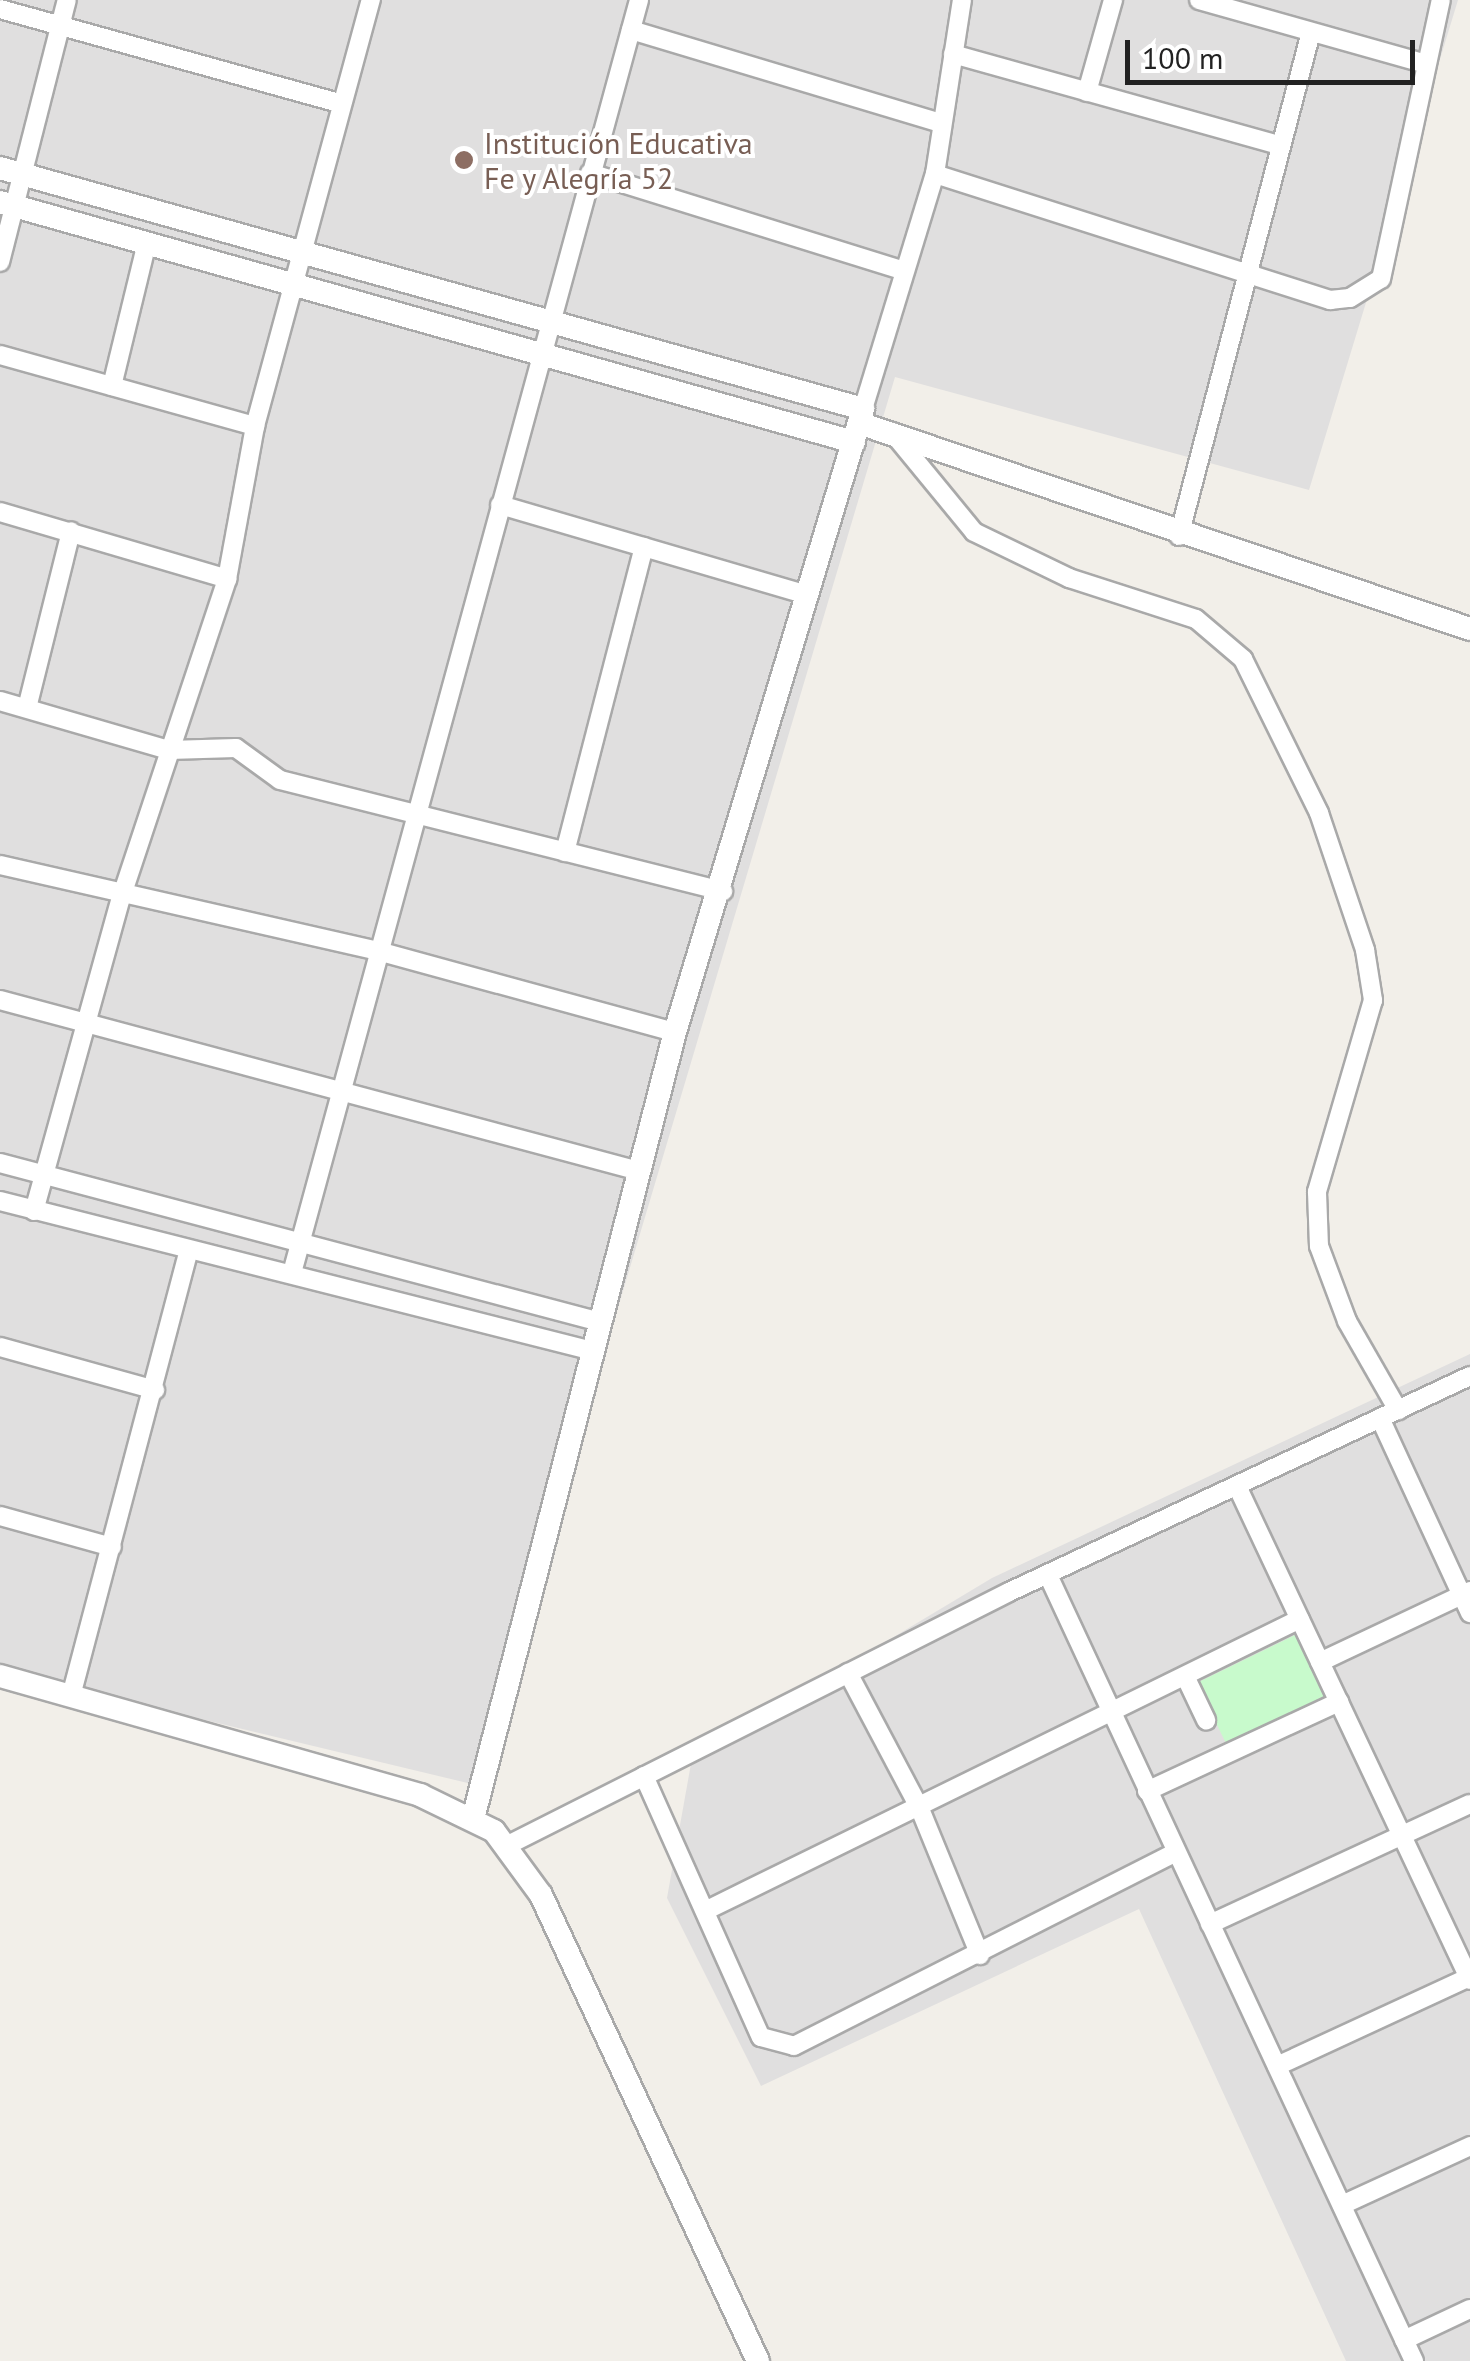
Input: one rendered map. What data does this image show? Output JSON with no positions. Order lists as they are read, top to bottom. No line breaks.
{"places":["Institución Educativa Fe y Alegría 52"],"scale_bar":"100 m"}
